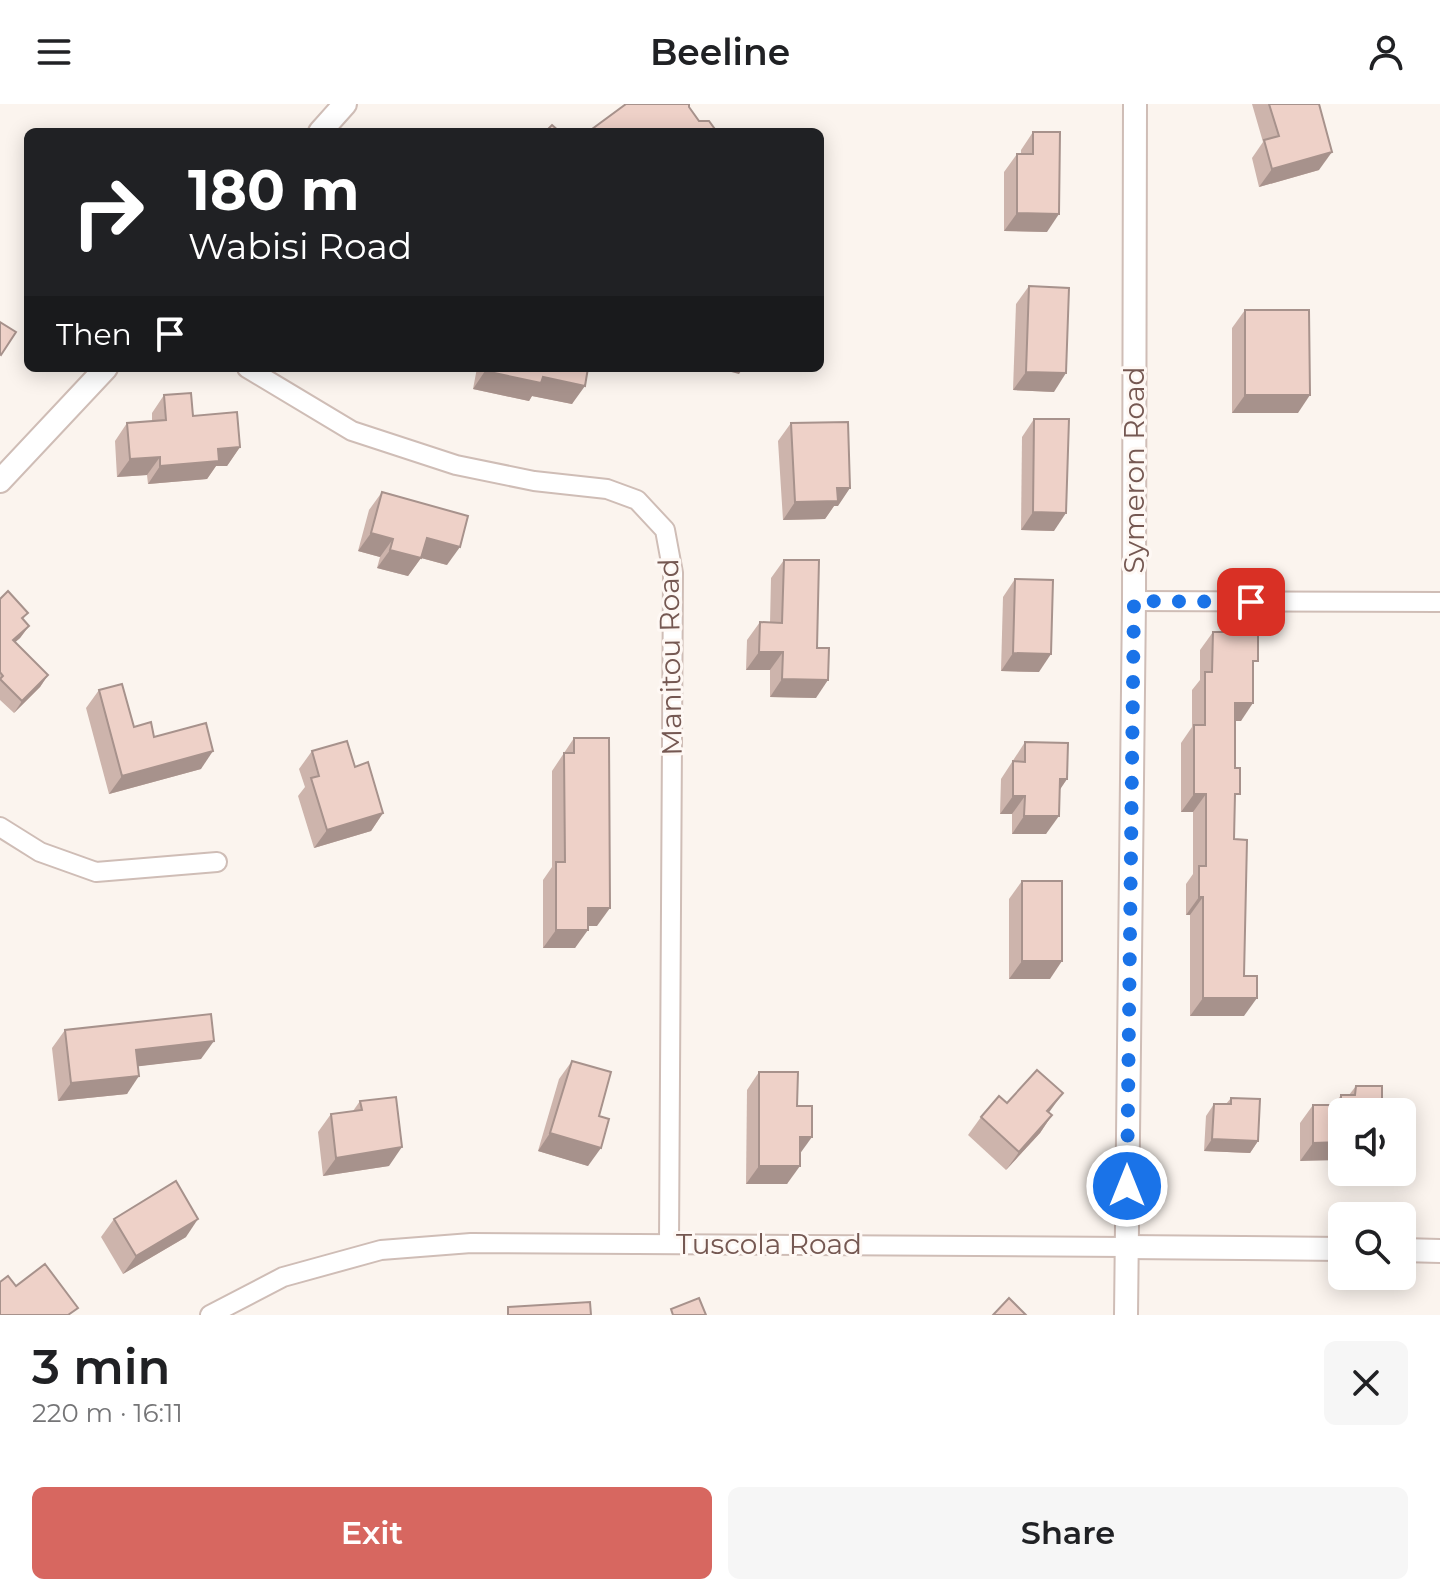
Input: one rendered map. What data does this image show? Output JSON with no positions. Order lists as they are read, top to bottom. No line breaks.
{"streets":{"street":["Symeron Road","Manitou Road","Tuscola Road"]},"crossings":[["Symeron Road","Tuscola Road"],["Manitou Road","Tuscola Road"]],"page":{"header":"Beeline","turn":["180 m","Wabisi Road"],"then":"Then","heading":["3 min","220 m · 16:11"],"buttons":["Exit","Share"]}}
